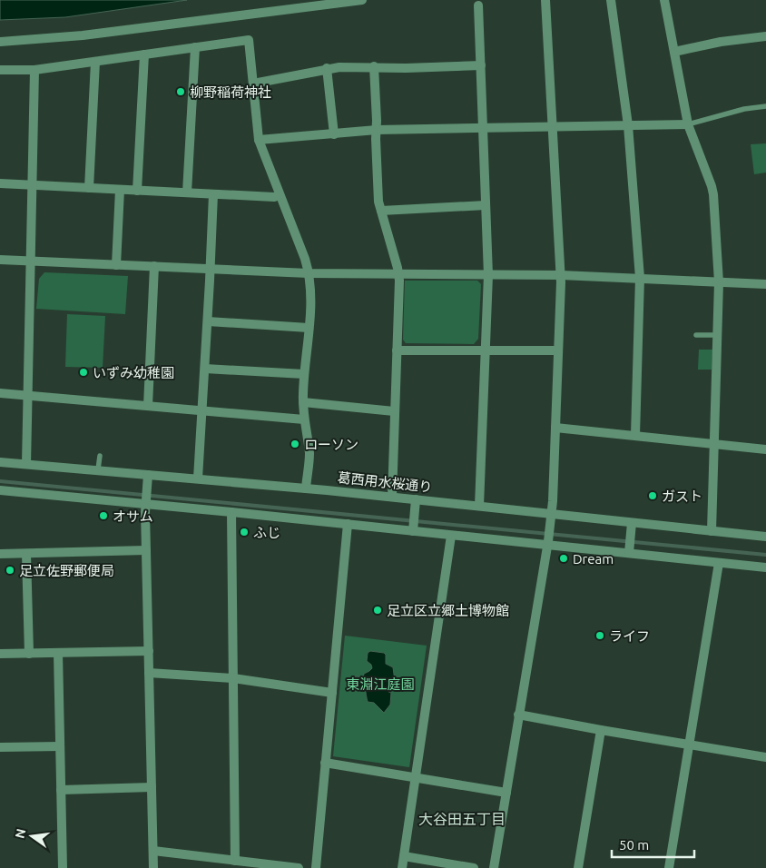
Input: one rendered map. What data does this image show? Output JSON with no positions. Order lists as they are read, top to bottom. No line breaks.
{"streets":{"street":["葛西用水桜通り"]},"districts":["大谷田五丁目"],"parks":["東淵江庭園"],"places":["柳野稲荷神社","いずみ幼稚園","ローソン","ガスト","オサム","ふじ","Dream","足立佐野郵便局","足立区立郷土博物館","ライフ"],"scale_bar":"50 m","north":"left"}
